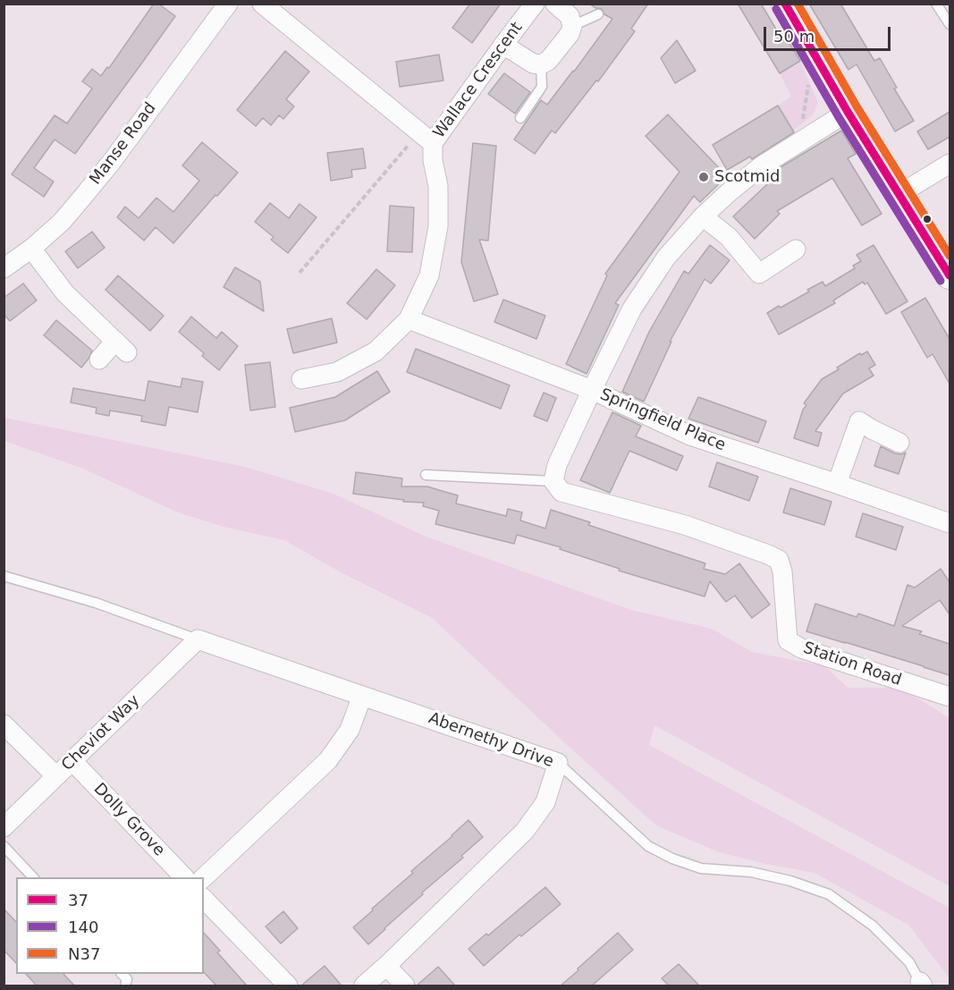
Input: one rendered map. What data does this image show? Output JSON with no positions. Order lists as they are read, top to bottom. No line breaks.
{"streets":{"street":["Wallace Crescent","Manse Road","Springfield Place","Station Road","Cheviot Way","Abernethy Drive","Dolly Grove"]},"crossings":[["Wallace Crescent","Springfield Place"],["Cheviot Way","Abernethy Drive"],["Cheviot Way","Dolly Grove"]],"places":["Scotmid"],"lines":["transit line 37","transit line N37","transit line 140"],"legend":["37","140","N37"],"scale_bar":"50 m"}
